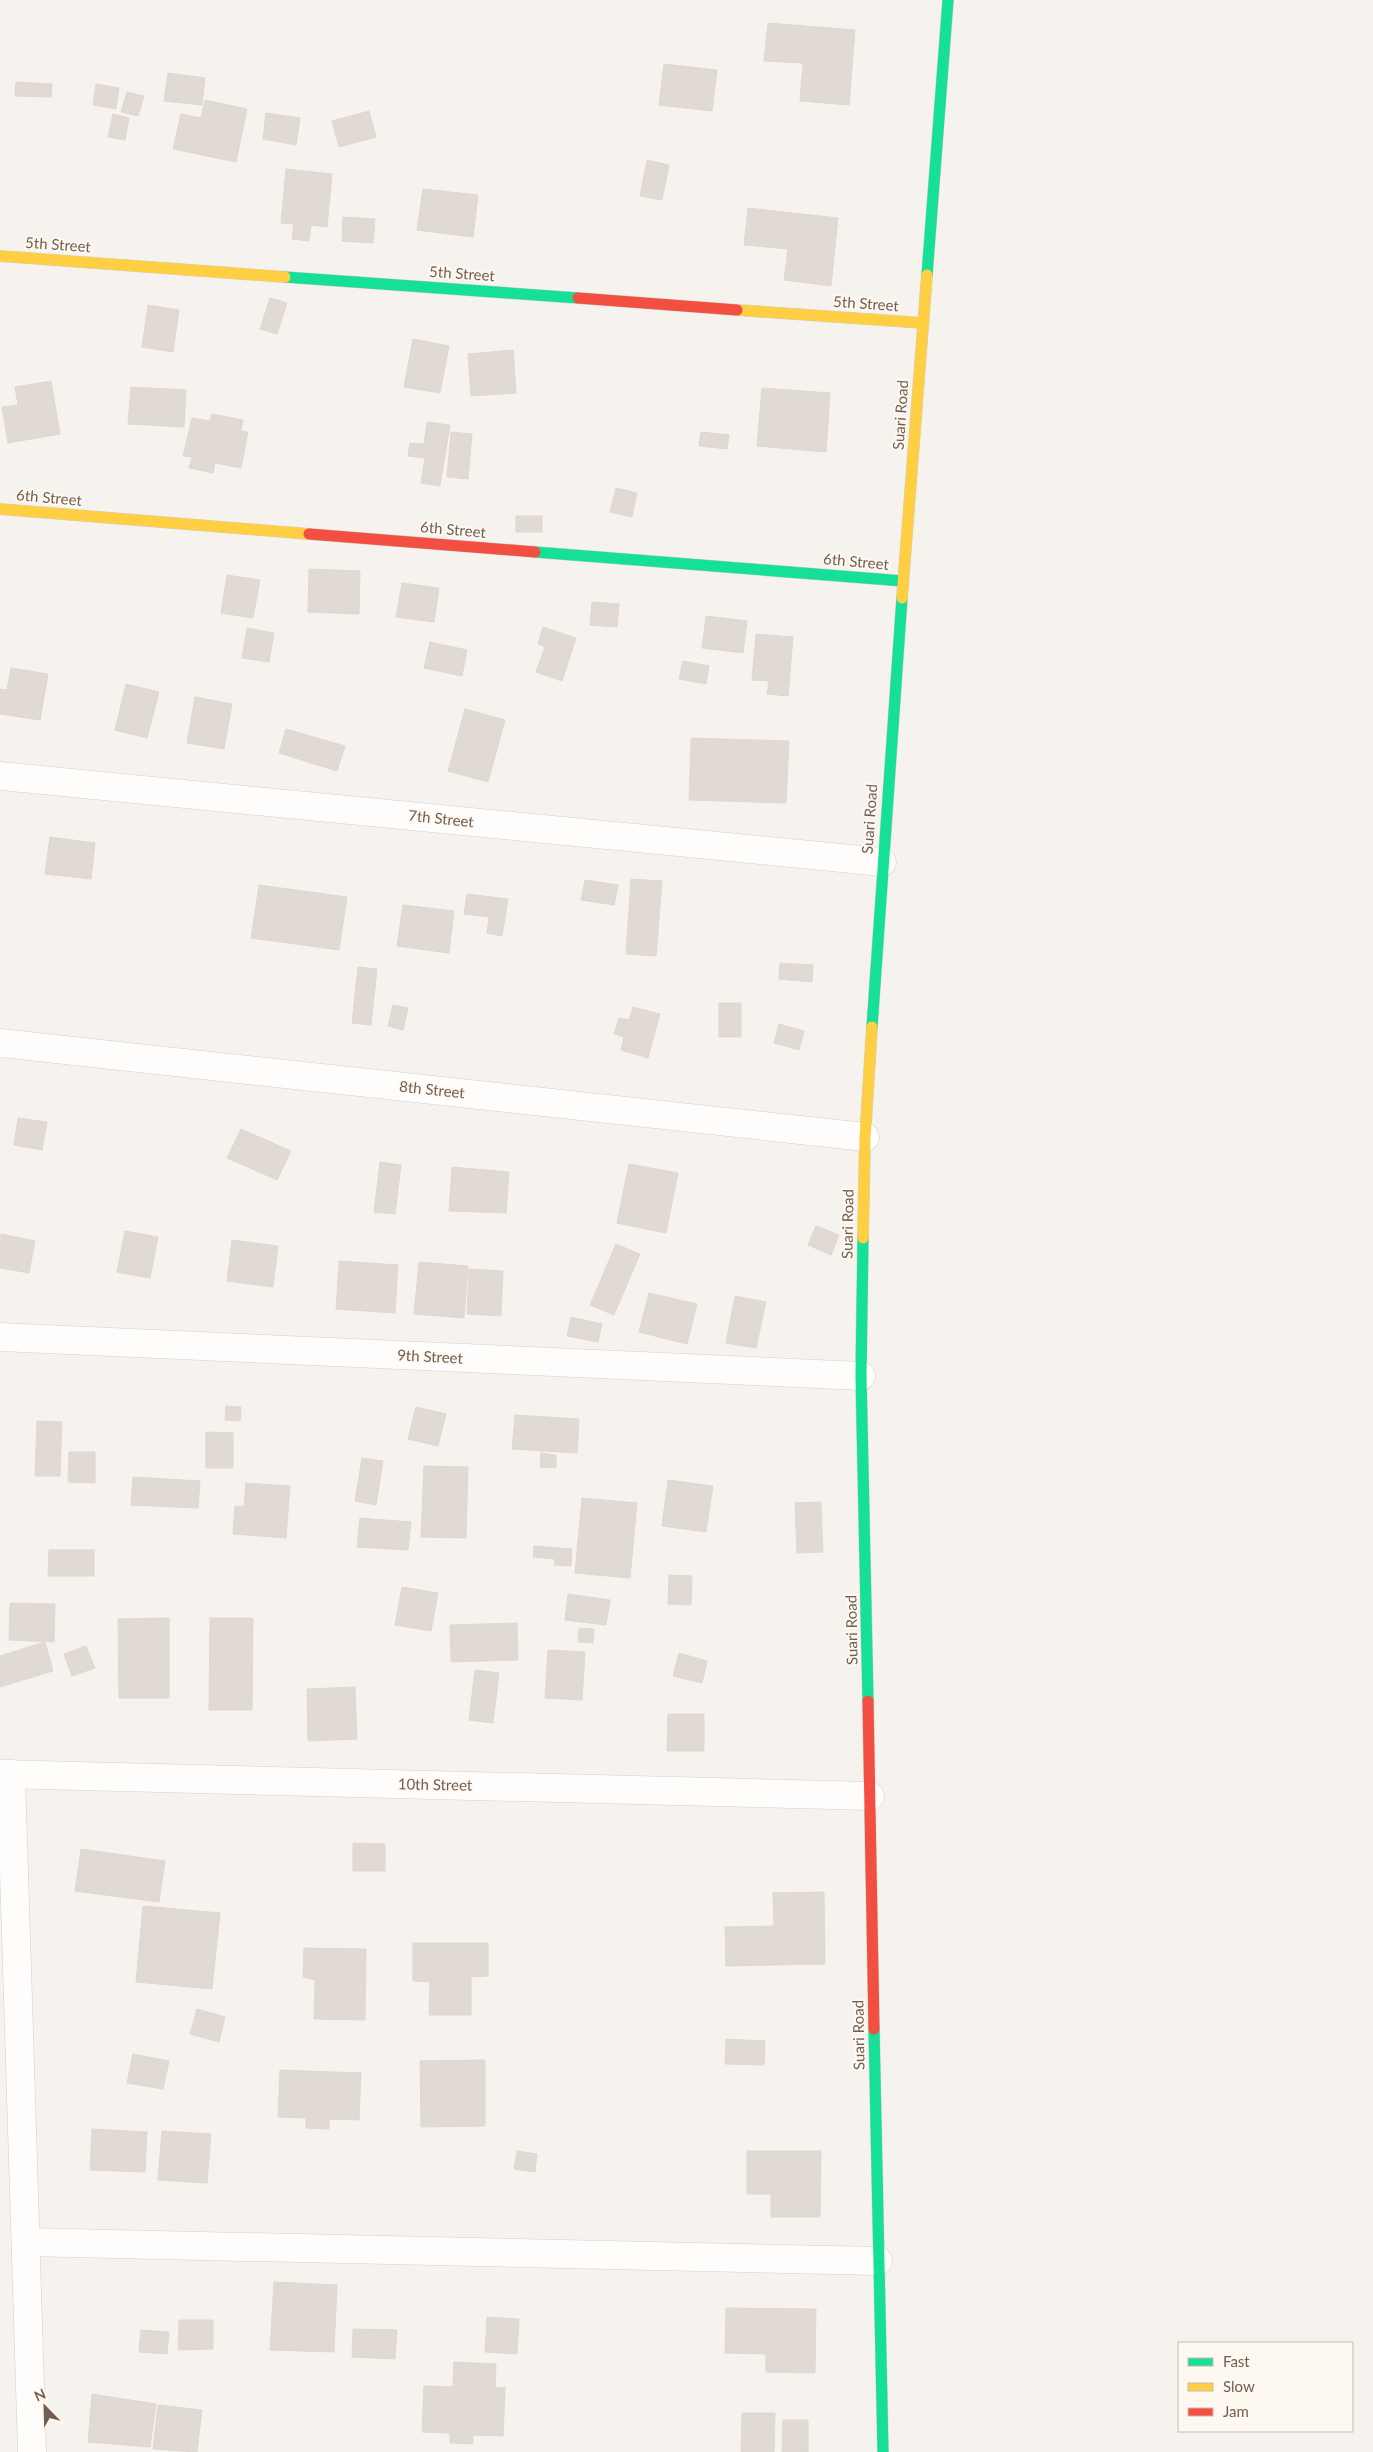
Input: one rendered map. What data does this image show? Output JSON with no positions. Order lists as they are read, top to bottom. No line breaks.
{"streets":{"street":["5th Street","Suari Road","6th Street","7th Street","8th Street","9th Street","10th Street"]},"crossings":[["5th Street","Suari Road"],["Suari Road","6th Street"],["Suari Road","7th Street"],["Suari Road","8th Street"],["Suari Road","9th Street"],["Suari Road","10th Street"]],"legend":["Fast","Slow","Jam"],"north":"top left"}
